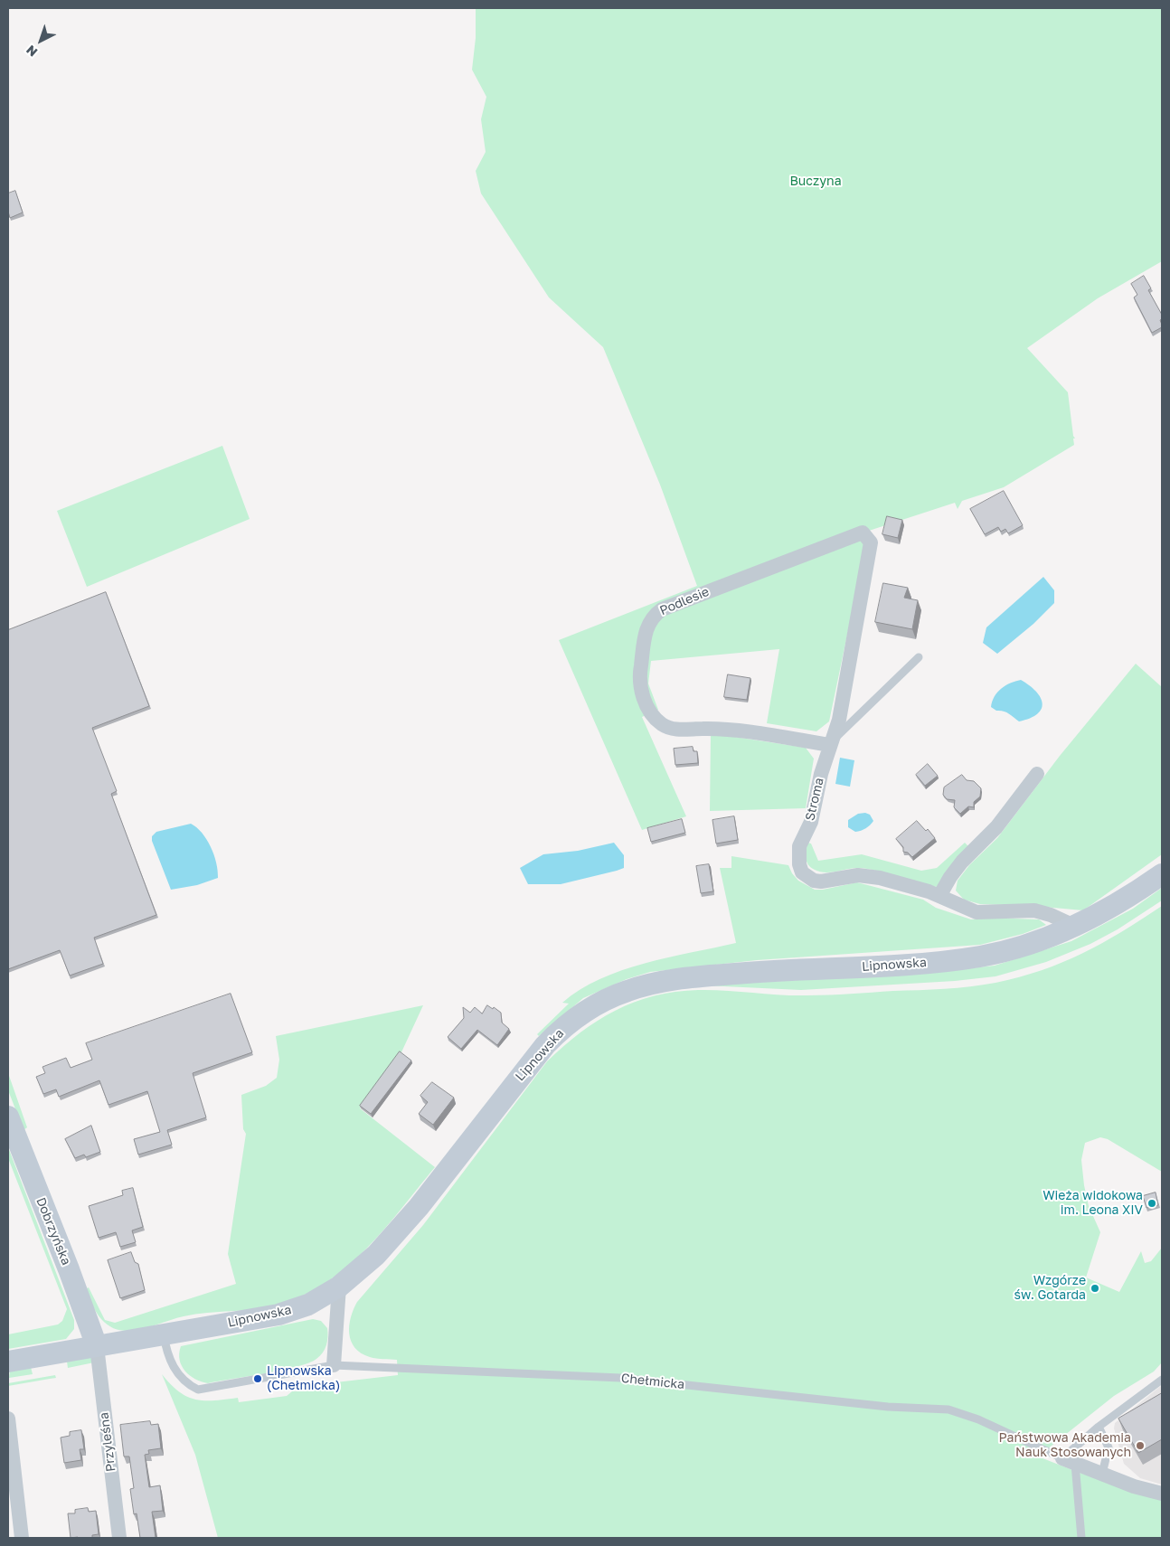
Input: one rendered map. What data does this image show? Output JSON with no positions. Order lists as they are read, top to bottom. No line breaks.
{"streets":{"main road":["Lipnowska","Dobrzyńska"],"street":["Podlesie","Stroma","Chełmicka","Przyleśna"]},"crossings":[["Podlesie","Stroma"],["Stroma","Lipnowska"],["Lipnowska","Dobrzyńska"],["Lipnowska","Chełmicka"],["Lipnowska","Przyleśna"],["Dobrzyńska","Przyleśna"]],"parks":["Buczyna"],"places":["Wieża widokowa im. Leona XIV","Wzgórze św. Gotarda","Lipnowska (Chełmicka)","Państwowa Akademia Nauk Stosowanych"],"north":"bottom left"}
